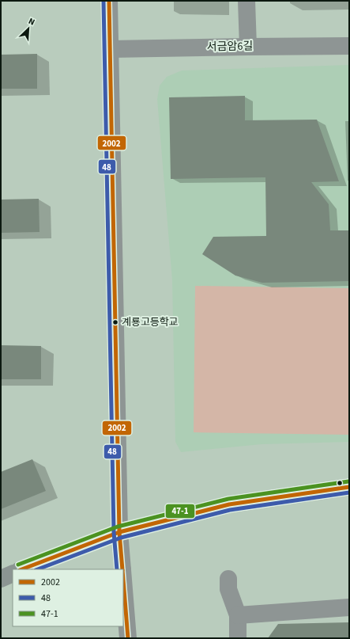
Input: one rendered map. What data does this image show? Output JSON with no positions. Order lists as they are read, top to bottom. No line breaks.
{"streets":{"street":["서금암6길"]},"places":["계룡고등학교"],"lines":["transit line 2002","transit line 48","transit line 47-1"],"legend":["2002","48","47-1"],"north":"top right"}
